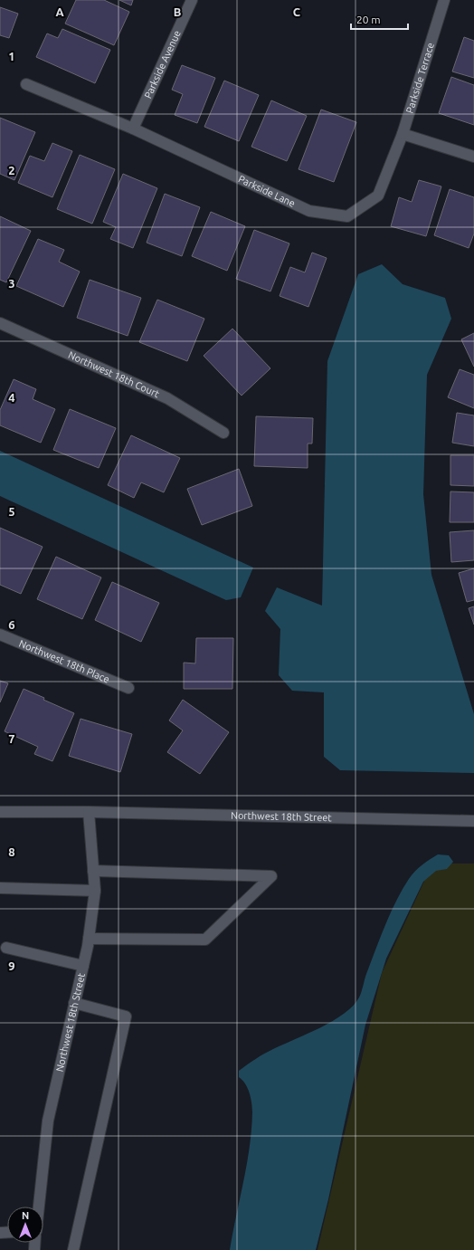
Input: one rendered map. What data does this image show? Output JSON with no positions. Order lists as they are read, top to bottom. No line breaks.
{"streets":{"street":["Parkside Avenue","Parkside Terrace","Parkside Lane","Northwest 18th Court","Northwest 18th Place","Northwest 18th Street"]},"crossings":[["Parkside Avenue","Parkside Lane"],["Parkside Terrace","Parkside Lane"]],"scale_bar":"20 m","north":"top","grid":{"columns":["A","B","C"],"rows":["1","2","3","4","5","6","7","8","9"]}}
